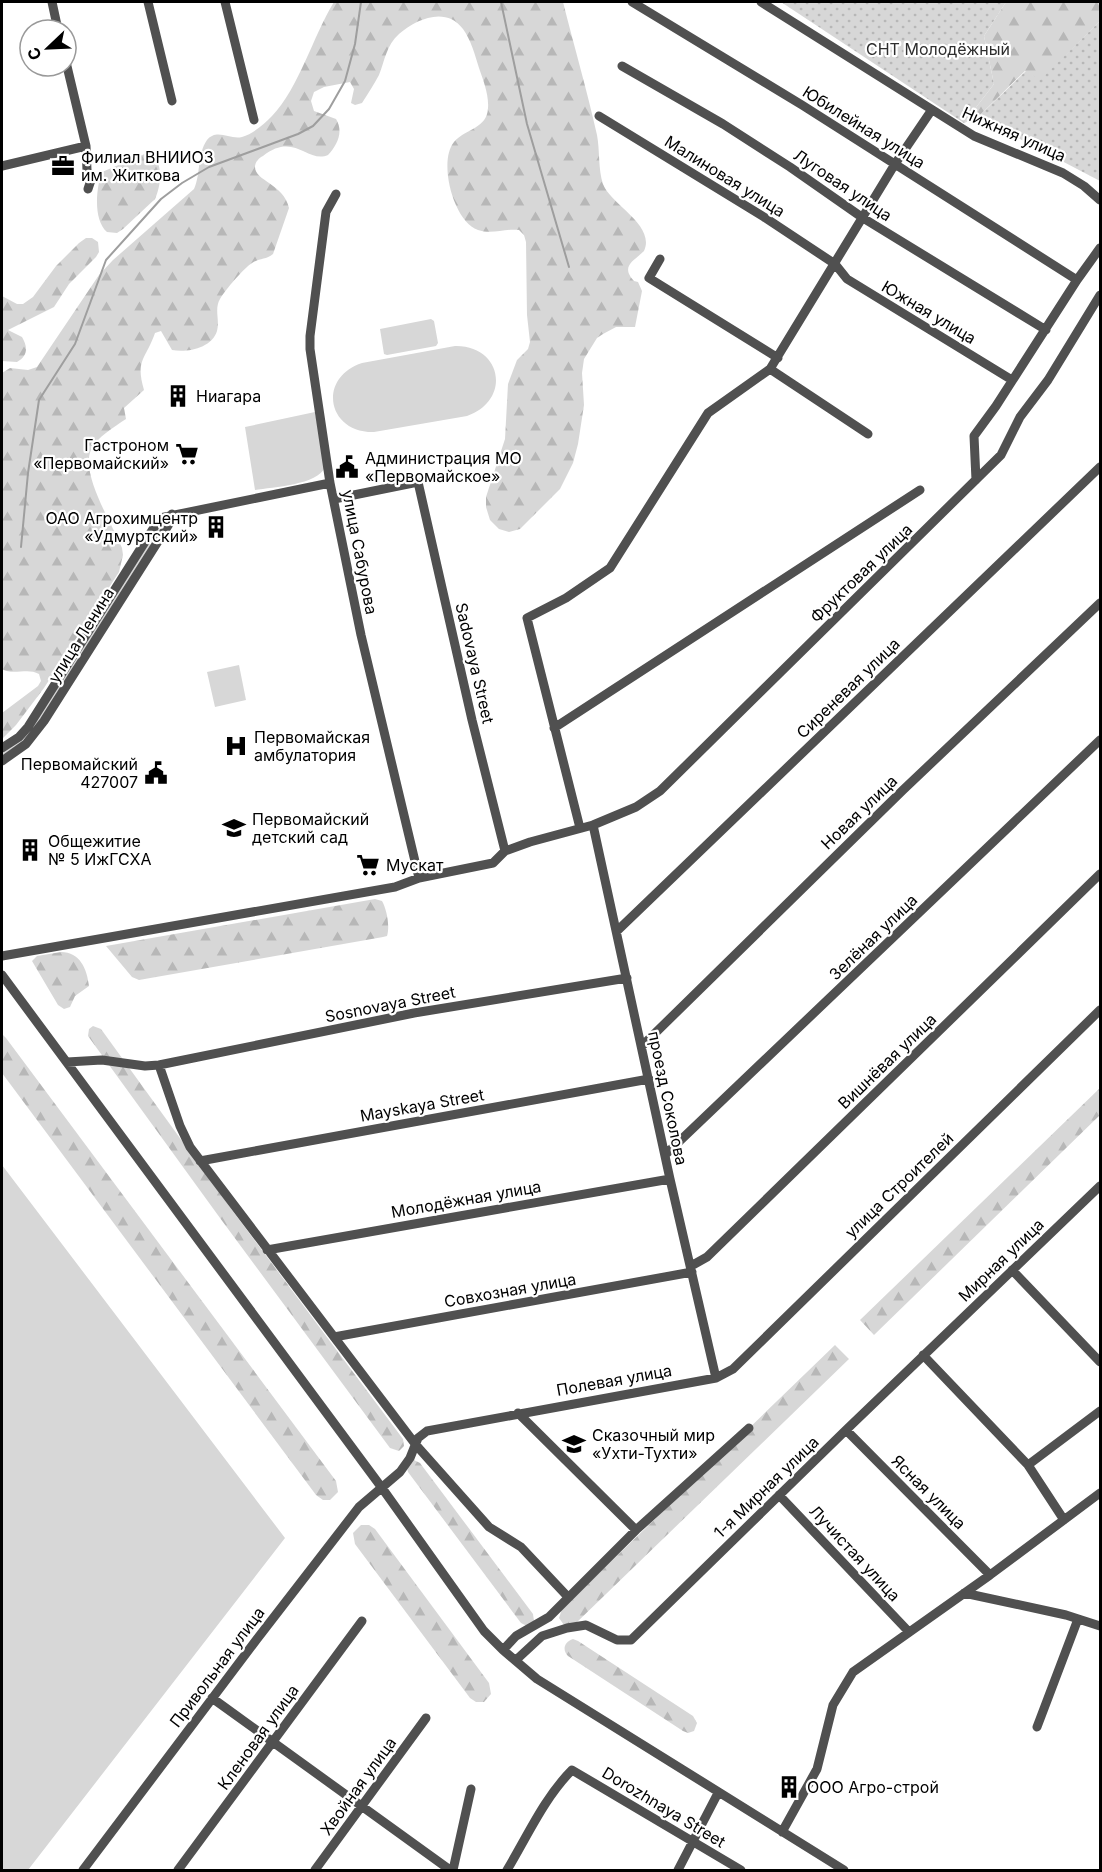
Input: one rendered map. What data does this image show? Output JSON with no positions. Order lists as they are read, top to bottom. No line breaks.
{"streets":{"street":["Юбилейная улица","Нижняя улица","Малиновая улица","Луговая улица","Южная улица","улица Сабурова","Фруктовая улица","улица Ленина","Sadovaya Street","Сиреневая улица","Новая улица","Зелёная улица","Sosnovaya Street","Вишнёвая улица","проезд Соколова","Mayskaya Street","улица Строителей","Молодёжная улица","Мирная улица","Совхозная улица","Полевая улица","1-я Мирная улица","Ясная улица","Лучистая улица","Привольная улица","Кленовая улица","Хвойная улица","Dorozhnaya Street"]},"crossings":[["Малиновая улица","Южная улица"],["улица Сабурова","Фруктовая улица"],["улица Сабурова","Sadovaya Street"],["Фруктовая улица","Sadovaya Street"],["Фруктовая улица","проезд Соколова"],["Сиреневая улица","проезд Соколова"],["Новая улица","проезд Соколова"],["Зелёная улица","проезд Соколова"],["Sosnovaya Street","проезд Соколова"],["Вишнёвая улица","проезд Соколова"],["Вишнёвая улица","Совхозная улица"],["проезд Соколова","Mayskaya Street"],["проезд Соколова","улица Строителей"],["проезд Соколова","Молодёжная улица"],["проезд Соколова","Совхозная улица"],["проезд Соколова","Полевая улица"],["улица Строителей","Полевая улица"],["Мирная улица","1-я Мирная улица"],["Полевая улица","Привольная улица"],["1-я Мирная улица","Ясная улица"],["1-я Мирная улица","Лучистая улица"]],"parks":["СНТ Молодёжный"],"places":{"office":["Филиал ВНИИОЗ им. Житкова"],"building":["Ниагара","ОАО Агрохимцентр «Удмуртский»","Общежитие № 5 ИжГСХА","ООО Агро-строй"],"supermarket":["Гастроном «Первомайский»","Мускат"],"public building":["Администрация МО «Первомайское»","Первомайский 427007"],"hospital":["Первомайская амбулатория"],"school or university":["Первомайский детский сад","Сказочный мир «Ухти-Тухти»"]},"north":"bottom left"}
